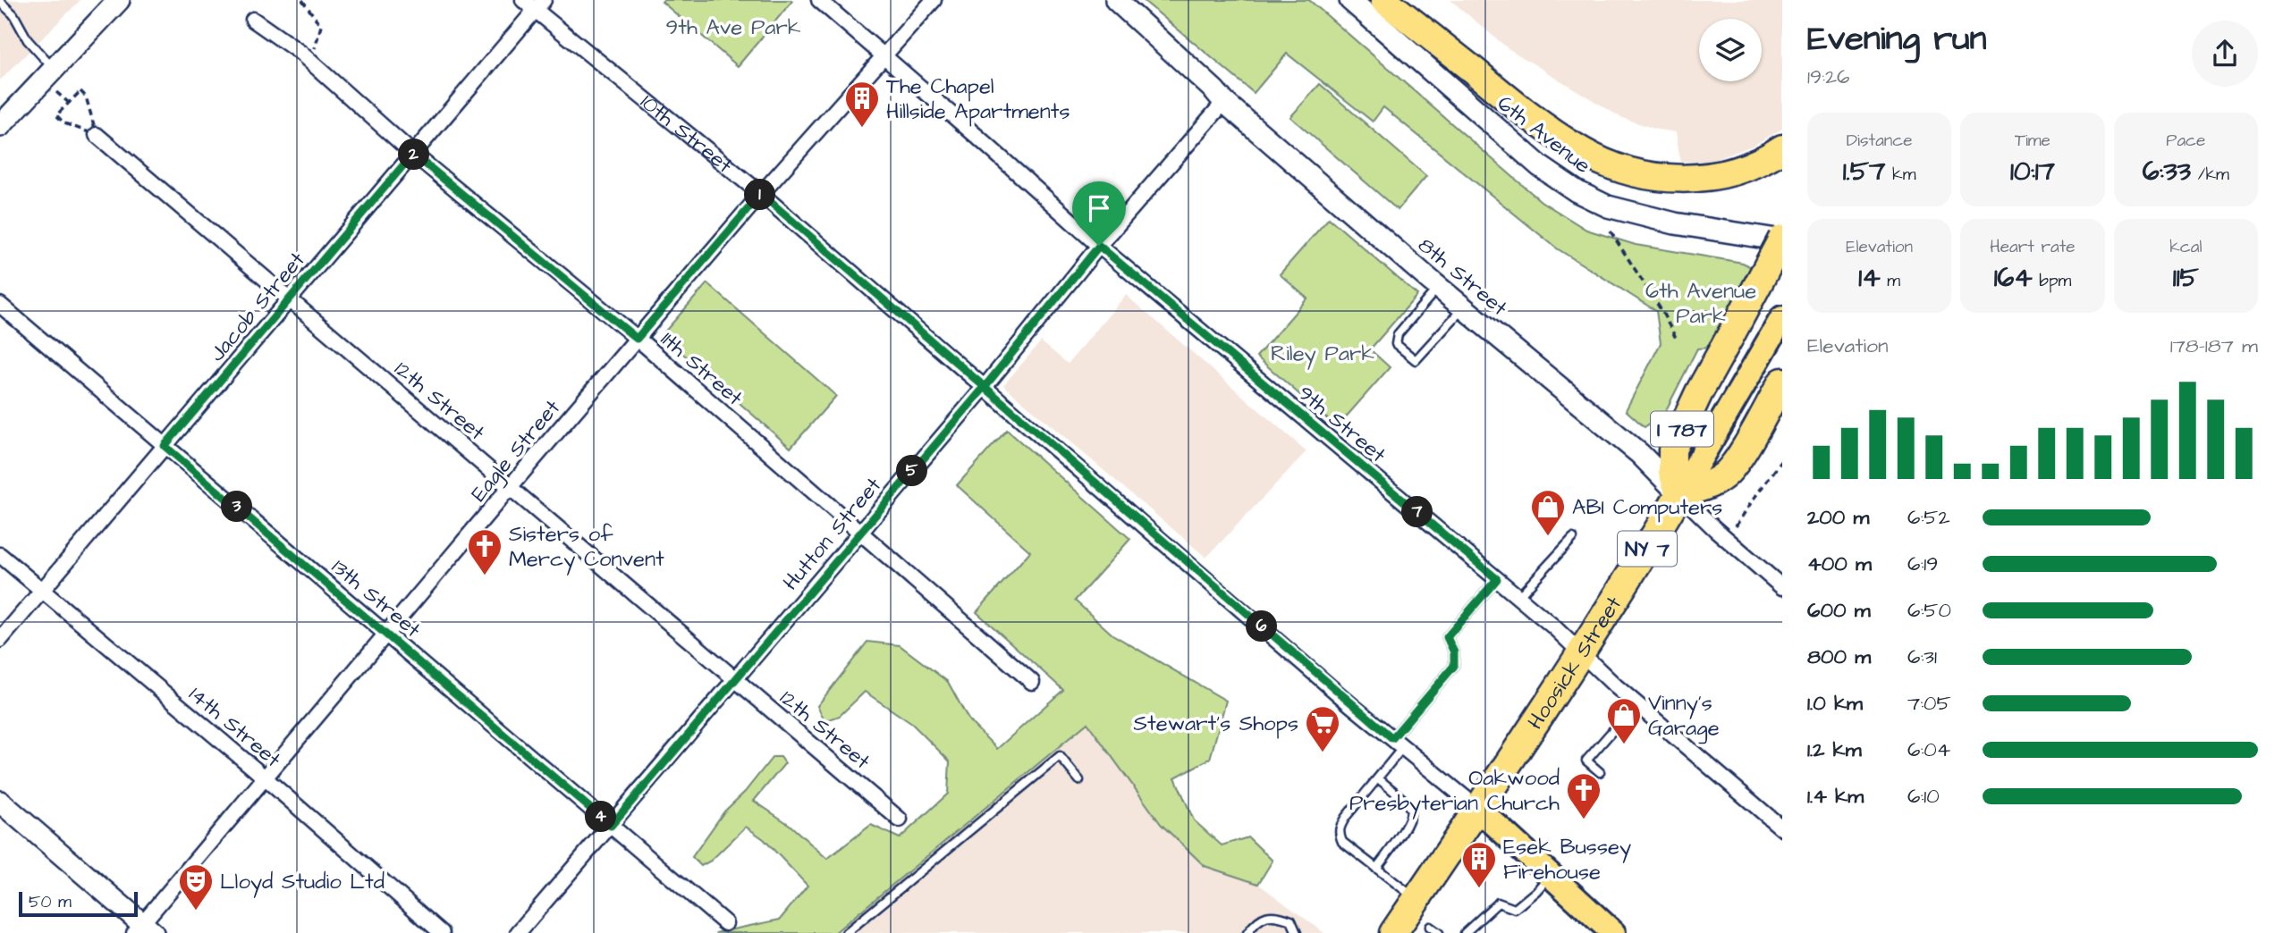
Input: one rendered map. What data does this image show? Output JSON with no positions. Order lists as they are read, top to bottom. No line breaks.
{"streets":{"highway":["I 787","NY 7","Hoosick Street"],"main road":["10th Street"],"street":["6th Avenue","8th Street","Jacob Street","11th Street","12th Street","9th Street","Eagle Street","Hutton Street","13th Street","14th Street"]},"crossings":[["10th Street","Jacob Street"],["10th Street","Eagle Street"],["10th Street","Hutton Street"],["10th Street","Hoosick Street"],["6th Avenue","I 787"],["8th Street","I 787"],["8th Street","Hutton Street"],["8th Street","Hoosick Street"],["Jacob Street","11th Street"],["Jacob Street","12th Street"],["Jacob Street","13th Street"],["Jacob Street","14th Street"],["11th Street","Eagle Street"],["11th Street","Hutton Street"],["12th Street","Eagle Street"],["12th Street","Hutton Street"],["9th Street","Eagle Street"],["9th Street","Hutton Street"],["9th Street","Hoosick Street"],["I 787","Hoosick Street"],["Eagle Street","13th Street"],["Eagle Street","14th Street"],["Hutton Street","13th Street"]],"parks":["9th Ave Park","6th Avenue Park","Riley Park"],"places":{"building":["The Chapel Hillside Apartments","Esek Bussey Firehouse"],"shop":["ABI Computers","Vinny's Garage"],"church":["Sisters of Mercy Convent","Oakwood Presbyterian Church"],"supermarket":["Stewart's Shops"],"theatre":["Lloyd Studio Ltd"]},"scale_bar":"50 m","page":{"heading":["Evening run","19:26"],"stats":[["Distance","1.57 km"],["Time","10:17"],["Pace","6:33 /km"],["Elevation","14 m"],["Heart rate","164 bpm"],["kcal","115"]],"pins":["2","1","5","3","7","6","4"],"chart":["Elevation","178–187 m"],"list":[{"name":"200 m","note":"6:52"},{"name":"400 m","note":"6:19"},{"name":"600 m","note":"6:50"},{"name":"800 m","note":"6:31"},{"name":"1.0 km","note":"7:05"},{"name":"1.2 km","note":"6:04"},{"name":"1.4 km","note":"6:10"}],"scale":"50 m"}}
